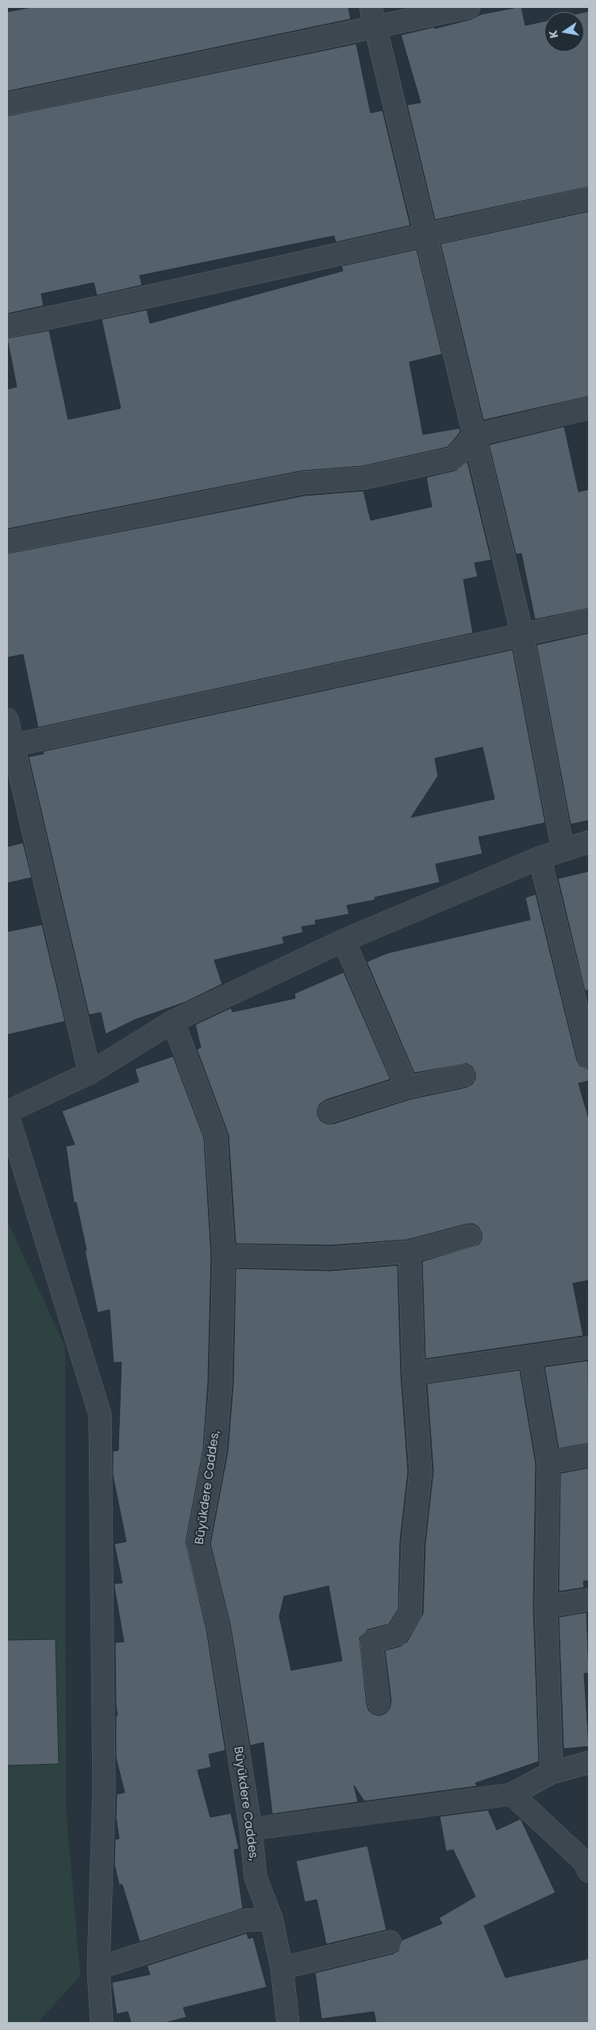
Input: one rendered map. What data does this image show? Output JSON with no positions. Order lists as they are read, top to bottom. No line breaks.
{"streets":{"street":["Büyükdere Caddes,"]},"north":"left"}
